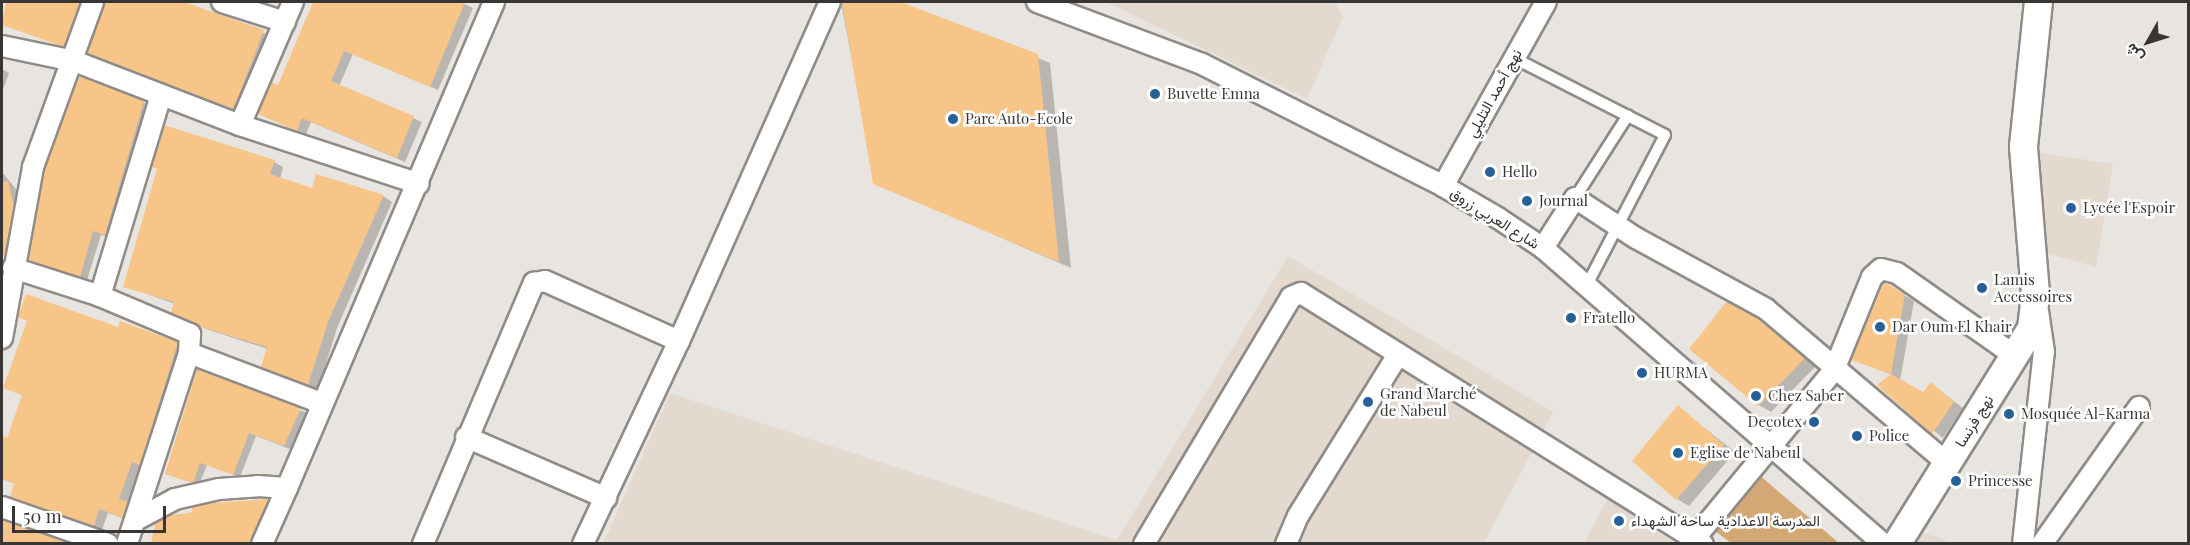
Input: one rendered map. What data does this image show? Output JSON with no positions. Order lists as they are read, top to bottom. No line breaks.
{"streets":{"street":["نهج أحمد التليلي","شارع العربي زروق","نهج فرنسا"]},"crossings":[["نهج أحمد التليلي","شارع العربي زروق"]],"places":["Buvette Emna","Parc Auto-Ecole","Hello","Journal","Lycée l'Espoir","Lamis Accessoires","Fratello","Dar Oum El Khair","HURMA","Chez Saber","Grand Marché de Nabeul","Mosquée Al-Karma","Decotex","Police","Eglise de Nabeul","Princesse","المدرسة الاعدادية ساحة الشهداء"],"scale_bar":"50 m","north":"bottom left"}
